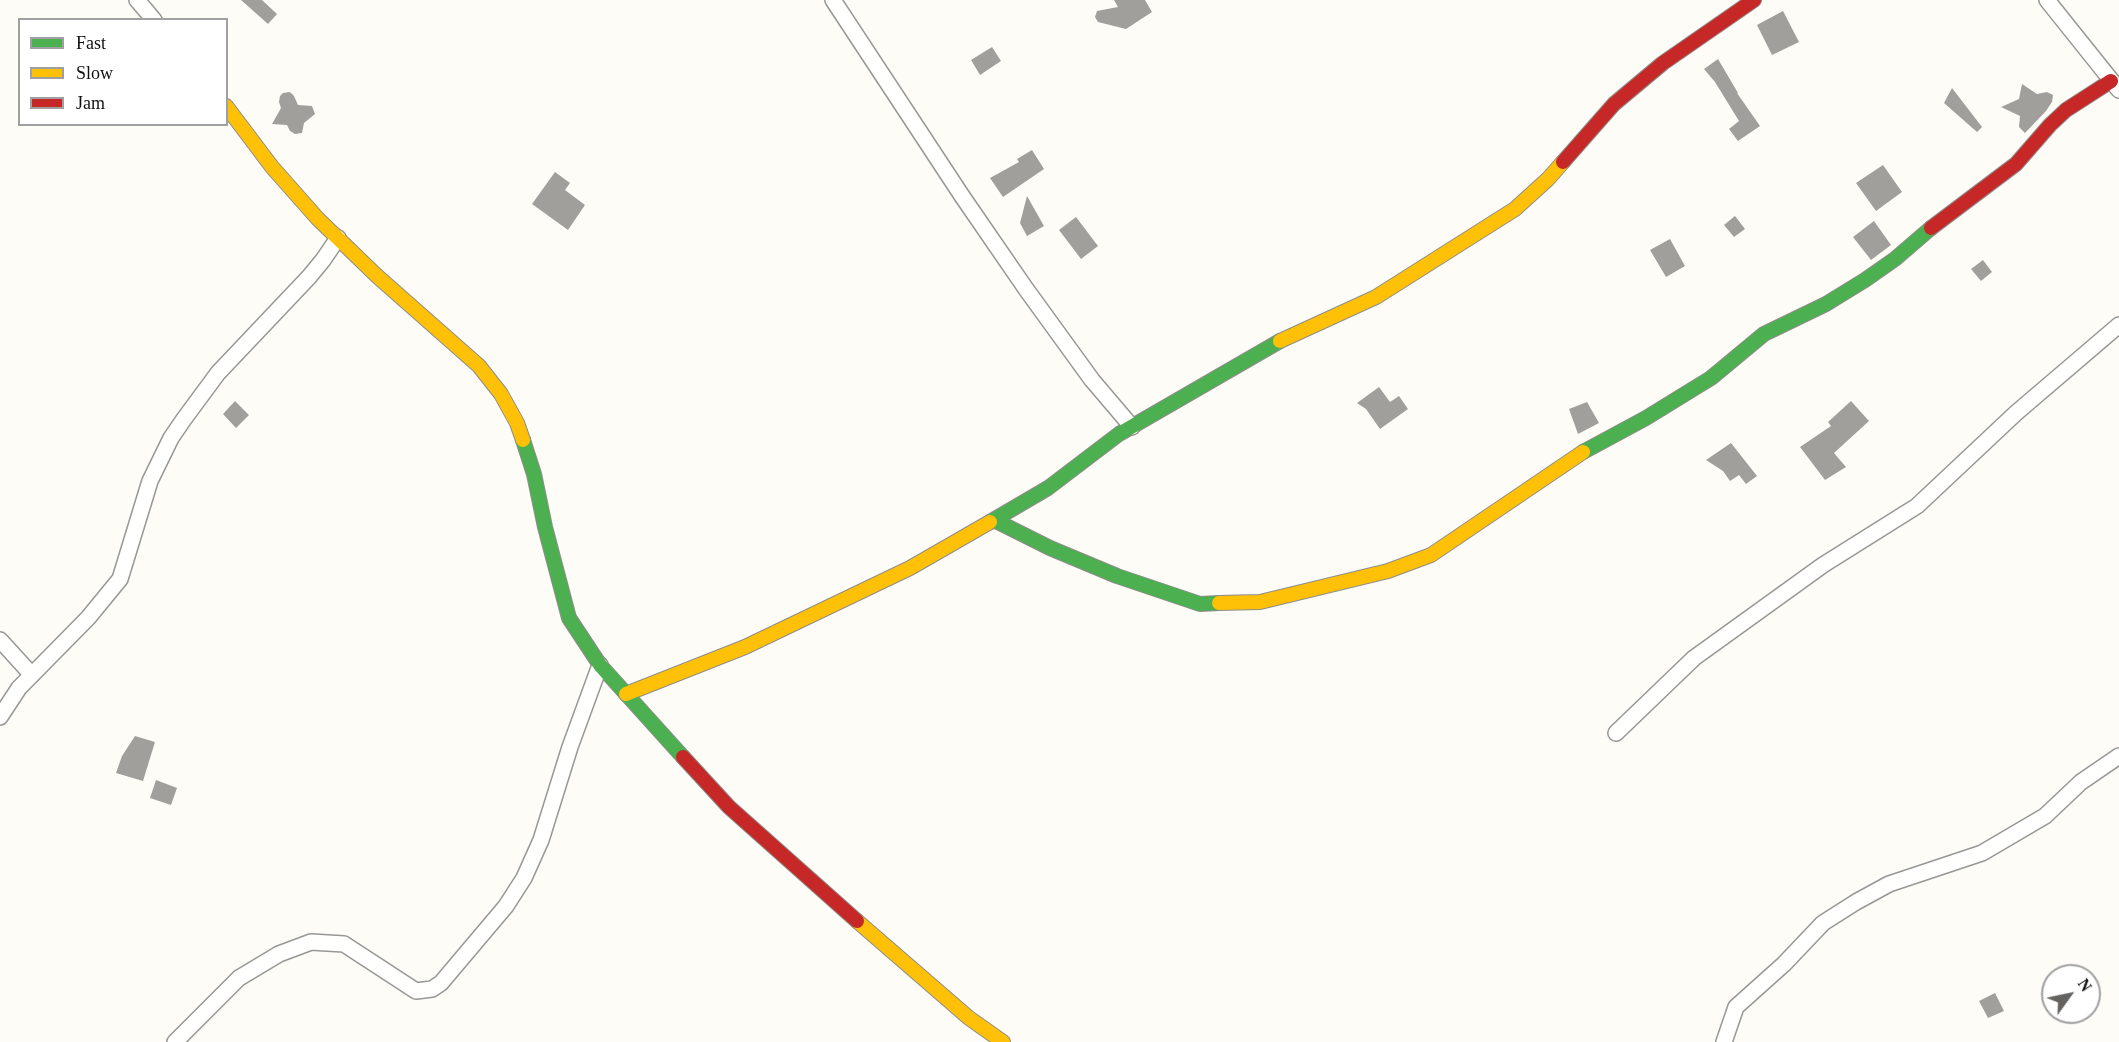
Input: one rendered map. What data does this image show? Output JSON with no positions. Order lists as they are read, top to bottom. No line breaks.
{"legend":["Fast","Slow","Jam"],"north":"top right"}
